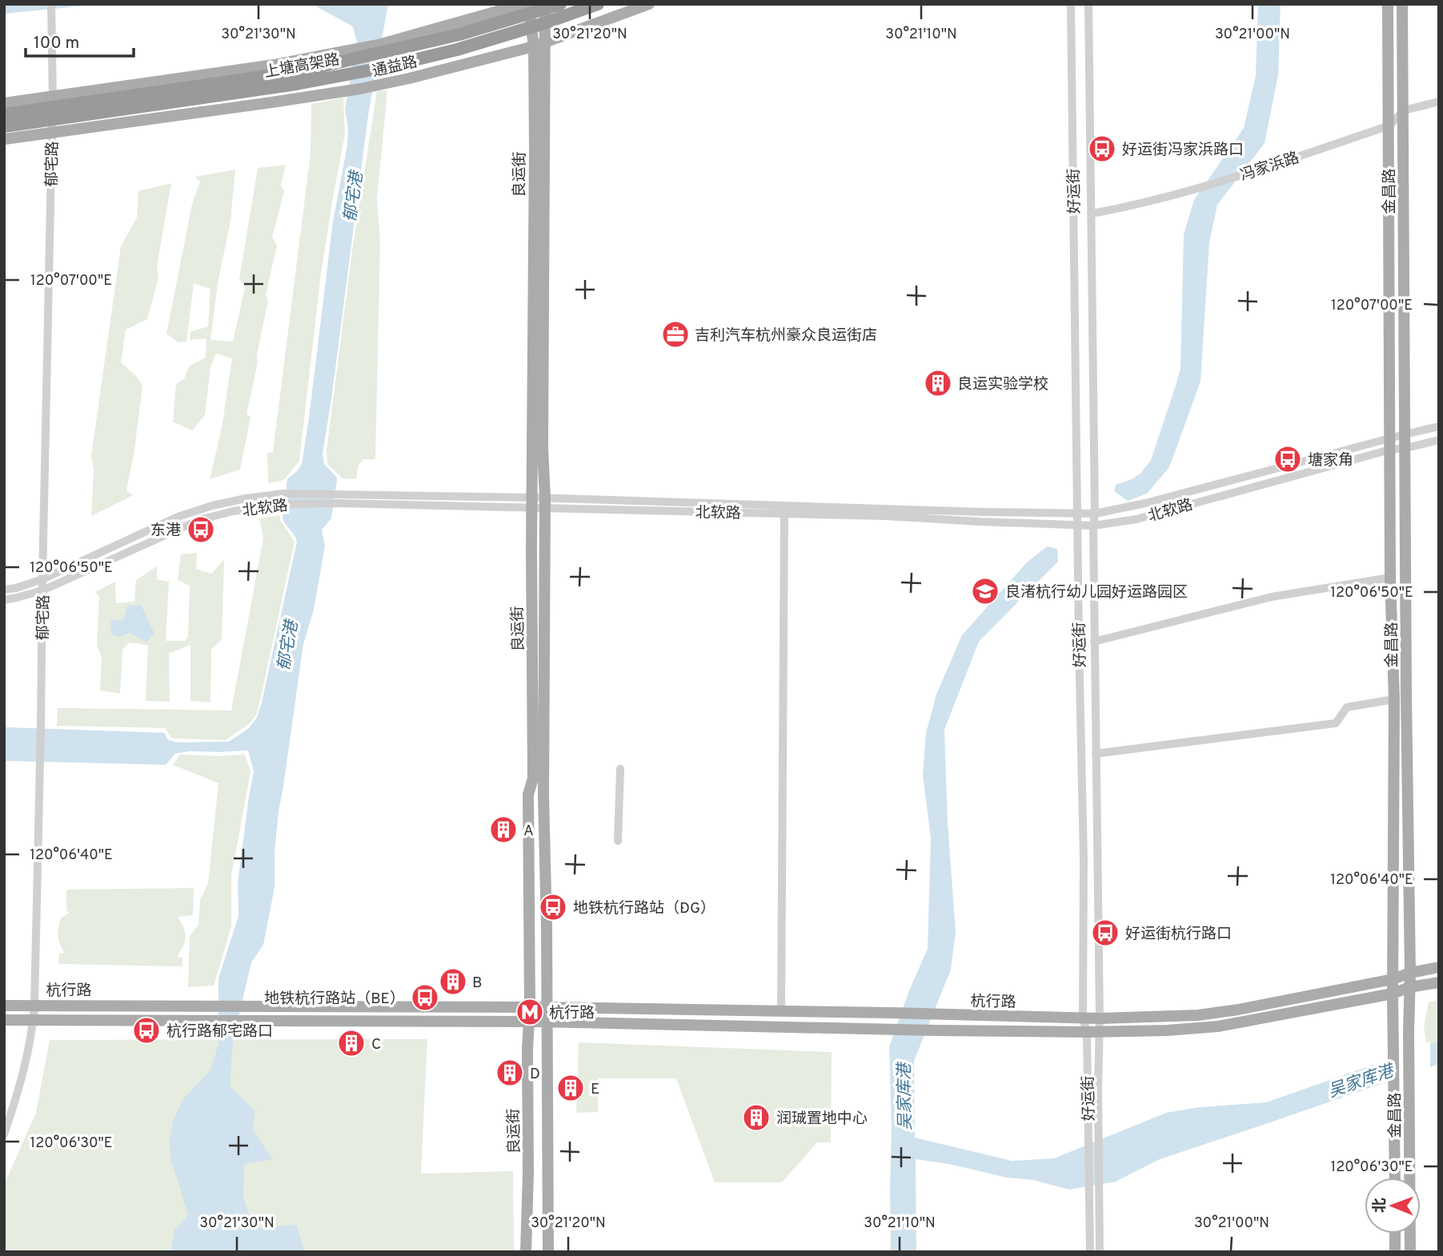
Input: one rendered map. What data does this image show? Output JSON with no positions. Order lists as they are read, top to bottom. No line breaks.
{"streets":{"highway":["上塘高架路"],"main road":["通益路","良运街","金昌路","杭行路"],"street":["郁宅路","冯家浜路","好运街","北软路"]},"crossings":[["通益路","郁宅路"],["通益路","良运街"],["郁宅路","北软路"],["郁宅路","杭行路"],["冯家浜路","好运街"],["冯家浜路","金昌路"],["良运街","北软路"],["良运街","杭行路"],["好运街","北软路"],["好运街","杭行路"],["金昌路","北软路"],["金昌路","杭行路"]],"water":["郁宅港","吴家库港"],"places":{"bus stop":["好运街冯家浜路口","塘家角","东港","地铁杭行路站（D·G）","好运街杭行路口","地铁杭行路站（B·E）","杭行路郁宅路口"],"office":["吉利汽车杭州豪众良运街店"],"building":["良运实验学校","A","B","C","D","E","润珹置地中心"],"school or university":["良渚杭行幼儿园好运路园区"],"metro station":["杭行路"]},"scale_bar":"100 m","north":"left","coordinates":["30°21'30\"N","30°21'20\"N","30°21'10\"N","30°21'00\"N","120°07'00\"E","120°06'50\"E","120°06'40\"E","120°06'30\"E"]}
